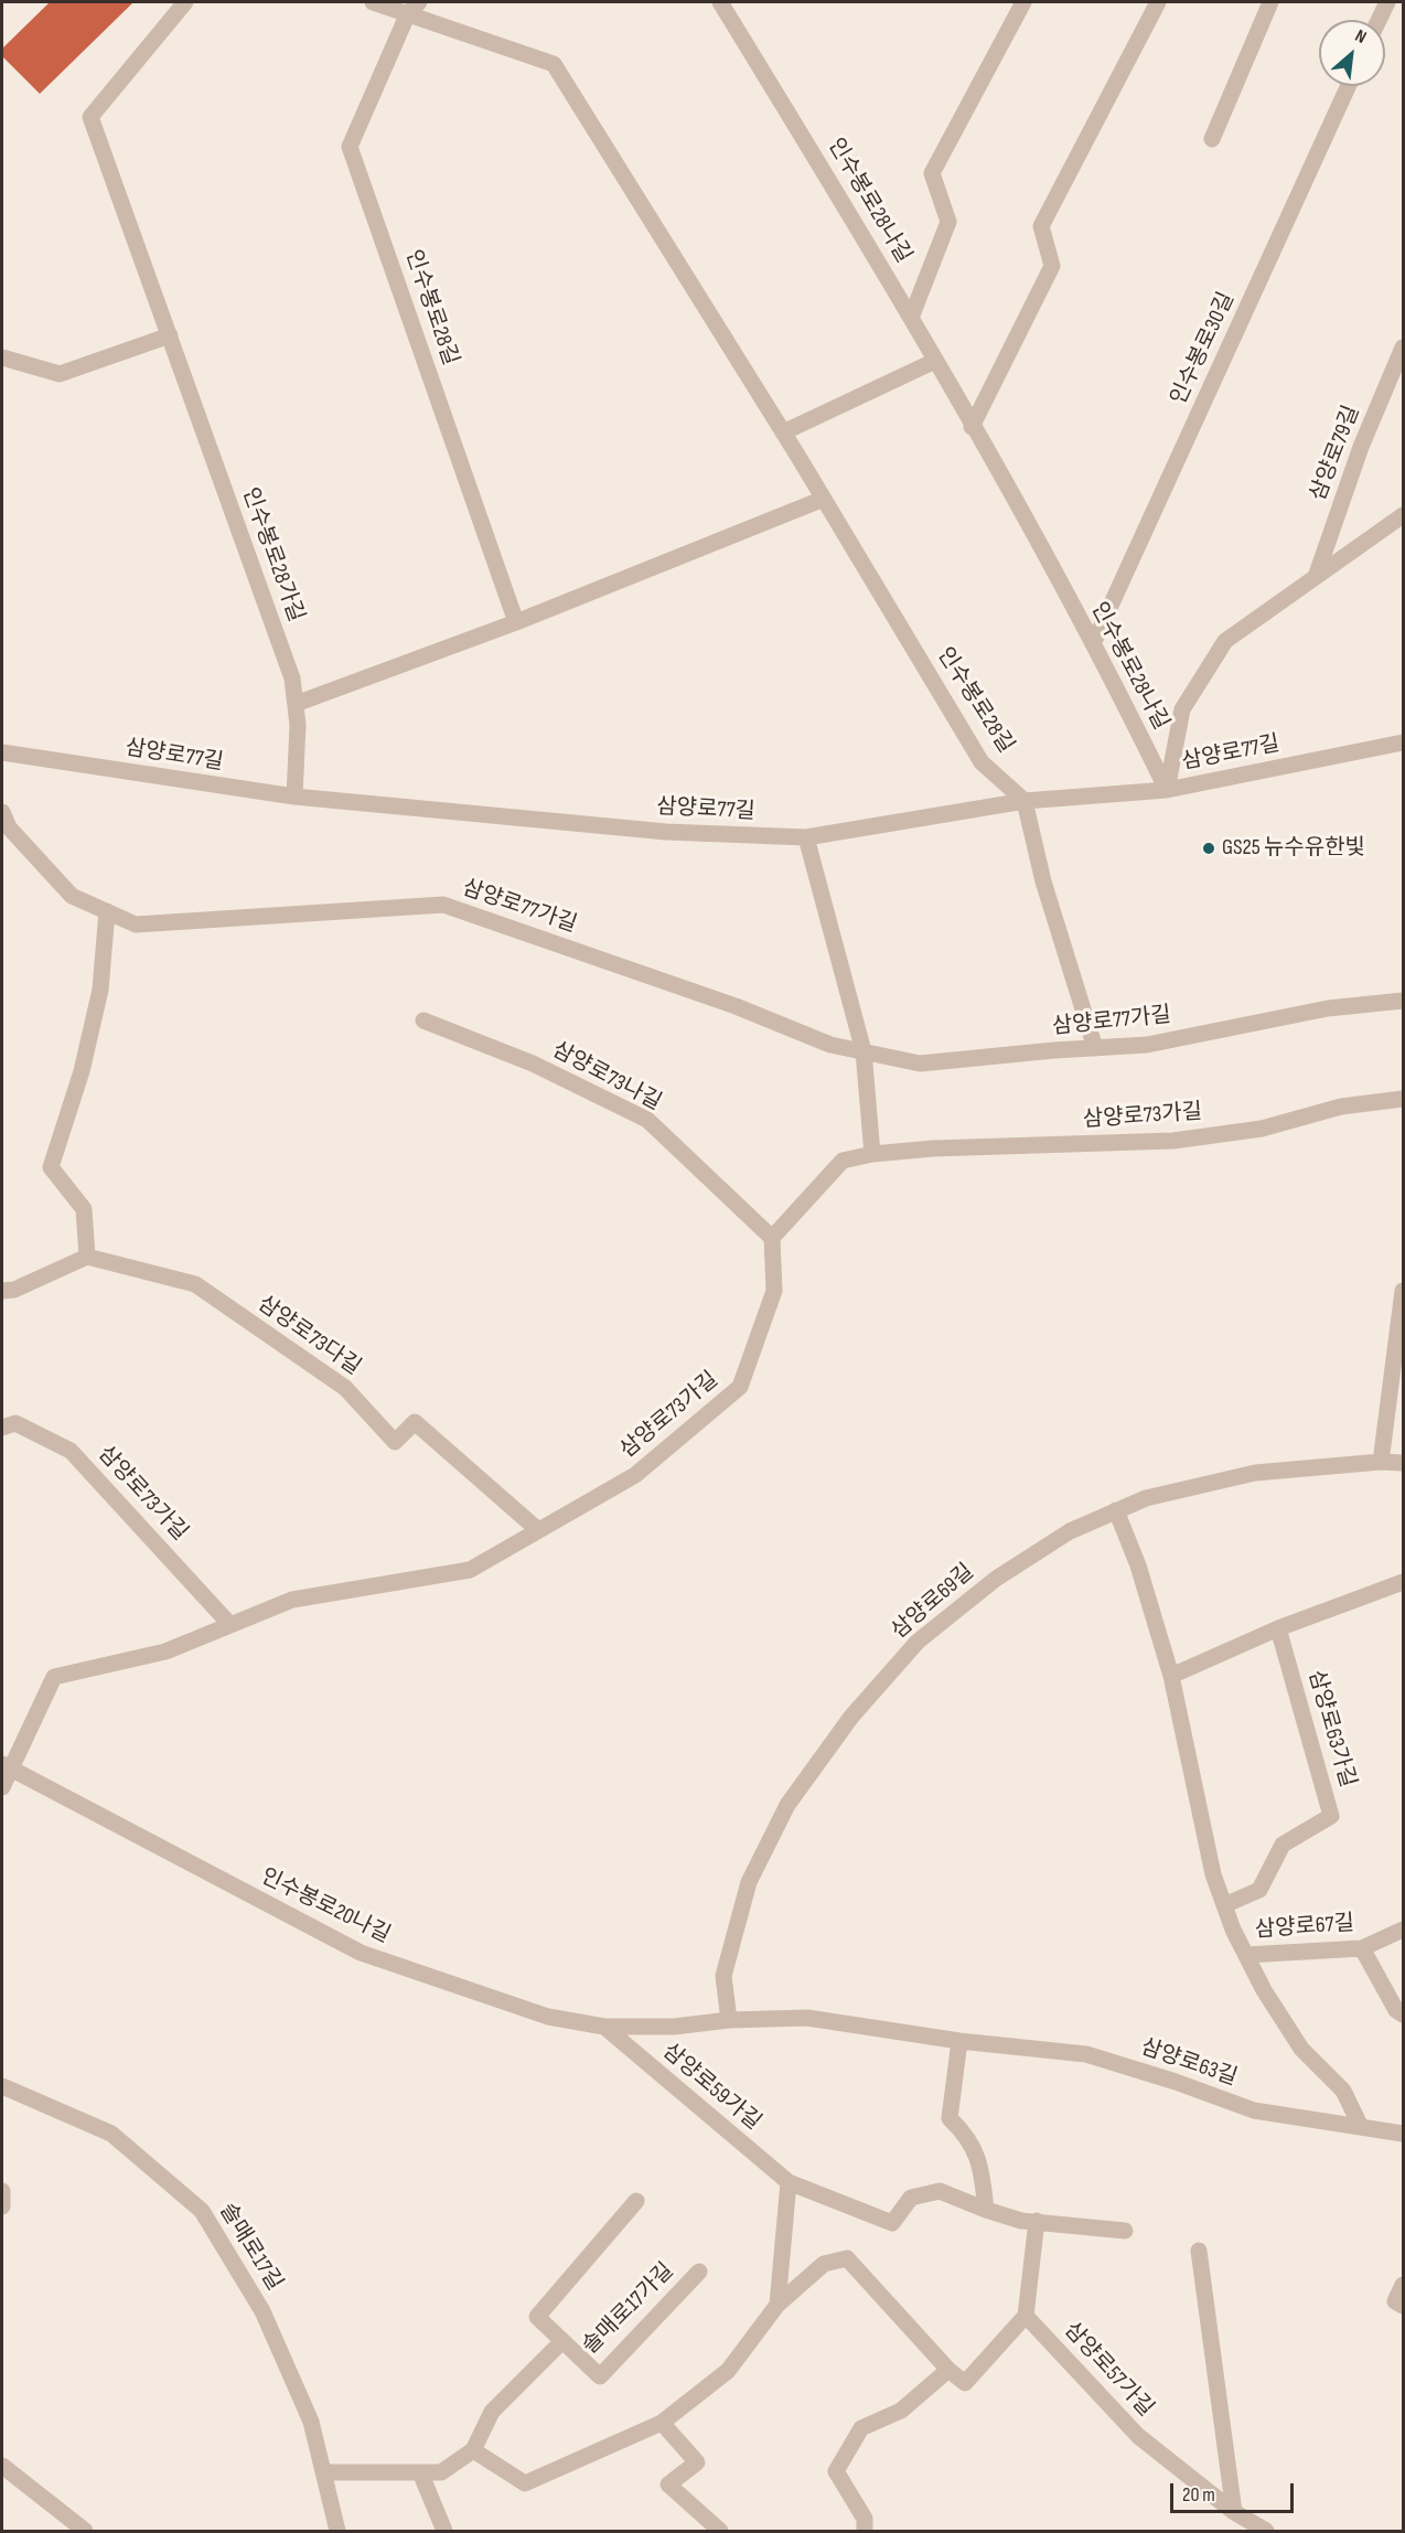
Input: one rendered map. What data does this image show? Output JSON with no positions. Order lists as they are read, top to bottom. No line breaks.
{"streets":{"street":["인수봉로28나길","인수봉로28길","인수봉로30길","삼양로79길","인수봉로28가길","삼양로77길","삼양로77가길","삼양로73나길","삼양로73가길","삼양로73다길","삼양로69길","삼양로63가길","인수봉로20나길","삼양로67길","삼양로63길","삼양로59가길","솔매로17길","솔매로17가길","삼양로57가길"]},"crossings":[["인수봉로28나길","인수봉로30길"],["인수봉로28나길","삼양로77길"],["인수봉로28길","삼양로77길"],["인수봉로28가길","삼양로77길"],["삼양로73나길","삼양로73가길"],["삼양로73가길","삼양로73다길"],["삼양로73가길","인수봉로20나길"],["삼양로69길","인수봉로20나길"],["삼양로69길","삼양로63길"],["인수봉로20나길","삼양로63길"],["인수봉로20나길","삼양로59가길"],["솔매로17길","솔매로17가길"]],"places":["GS25 뉴수유한빛"],"scale_bar":"20 m","north":"top right"}
